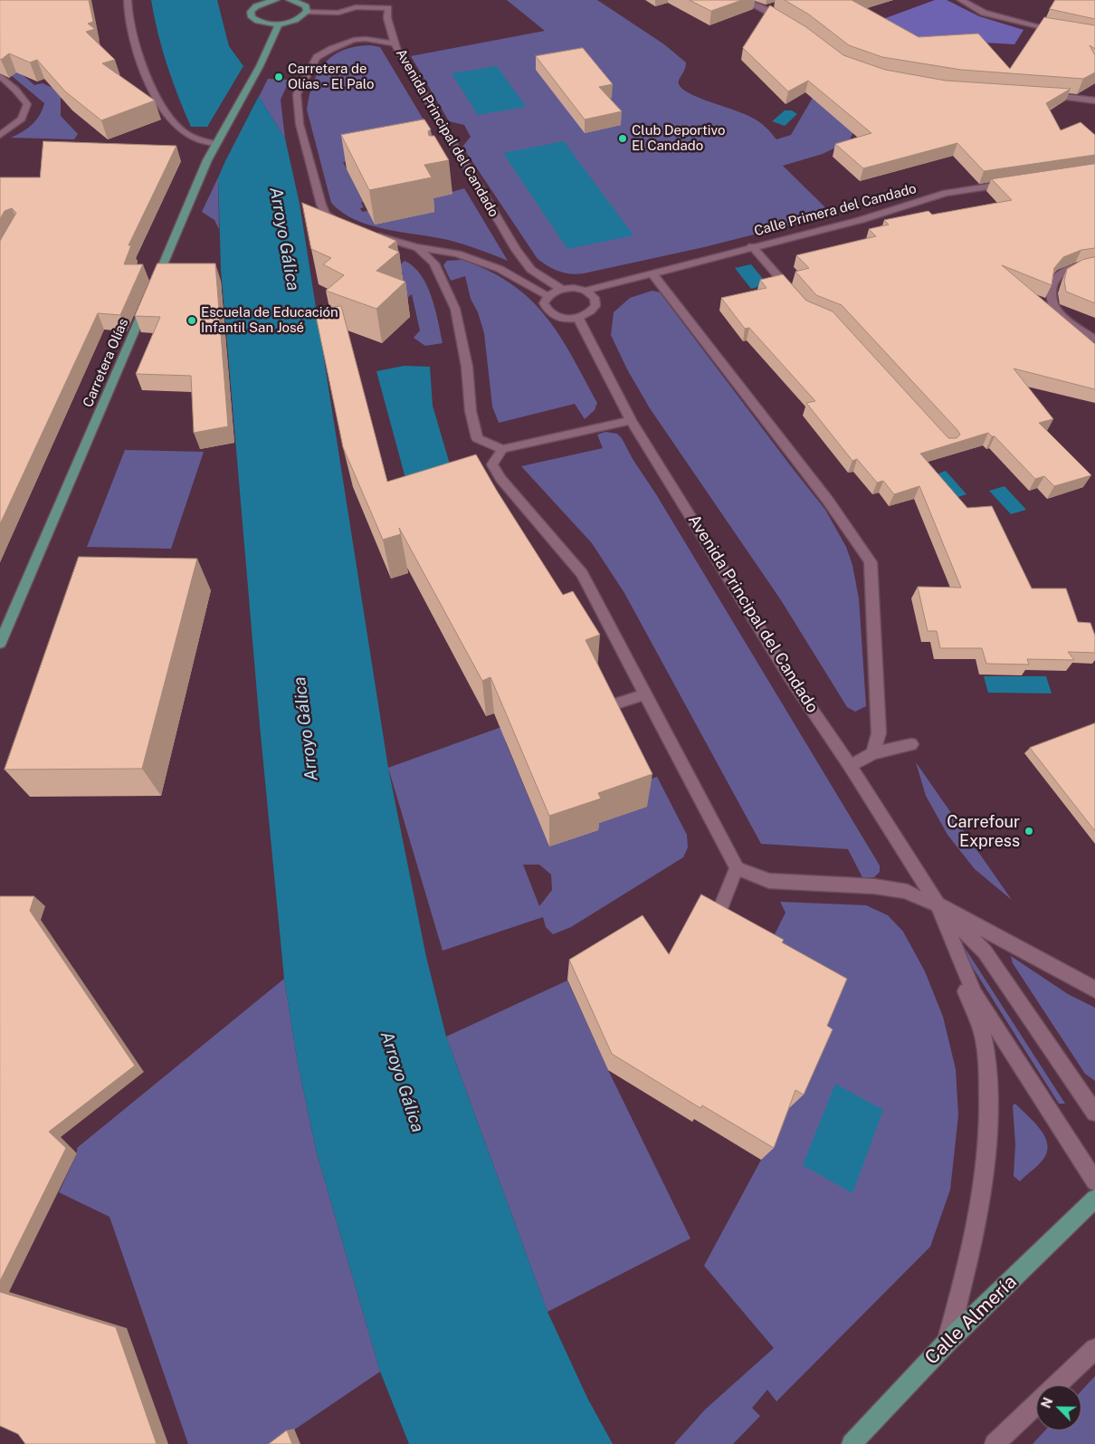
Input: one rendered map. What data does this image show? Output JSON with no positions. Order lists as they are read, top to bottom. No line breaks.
{"streets":{"main road":["Carretera Olías","Calle Almería"],"street":["Avenida Principal del Candado","Calle Primera del Candado"]},"crossings":[["Avenida Principal del Candado","Calle Primera del Candado"],["Avenida Principal del Candado","Calle Almería"]],"water":["Arroyo Gálica"],"places":["Carretera de Olías - El Palo","Club Deportivo El Candado","Escuela de Educación Infantil San José","Carrefour Express"],"north":"top left"}
